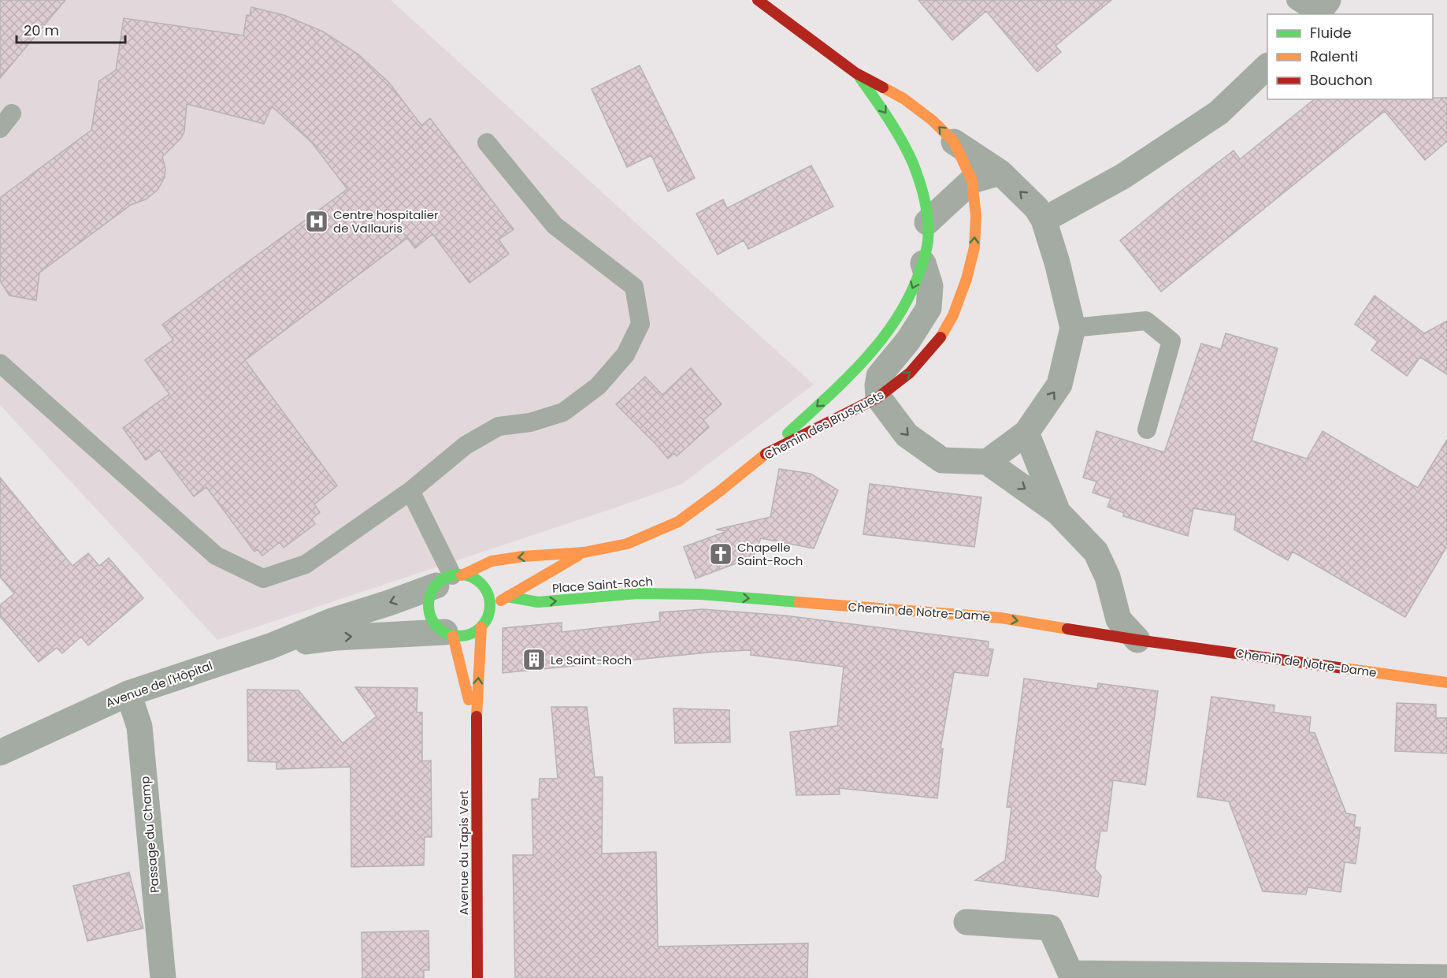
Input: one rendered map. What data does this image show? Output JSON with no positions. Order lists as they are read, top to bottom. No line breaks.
{"streets":{"main road":["Chemin des Brusquets","Place Saint-Roch","Chemin de Notre-Dame","Avenue du Tapis Vert"],"street":["Avenue de l'Hôpital","Passage du Champ"]},"crossings":[["Chemin des Brusquets","Place Saint-Roch"],["Chemin des Brusquets","Avenue de l'Hôpital"],["Chemin des Brusquets","Avenue du Tapis Vert"],["Place Saint-Roch","Chemin de Notre-Dame"],["Avenue de l'Hôpital","Passage du Champ"],["Avenue de l'Hôpital","Avenue du Tapis Vert"]],"one_way":["Place Saint-Roch","Chemin de Notre-Dame"],"places":{"hospital":["Centre hospitalier de Vallauris"],"church":["Chapelle Saint-Roch"],"building":["Le Saint-Roch"]},"legend":["Fluide","Ralenti","Bouchon"],"scale_bar":"20 m"}
